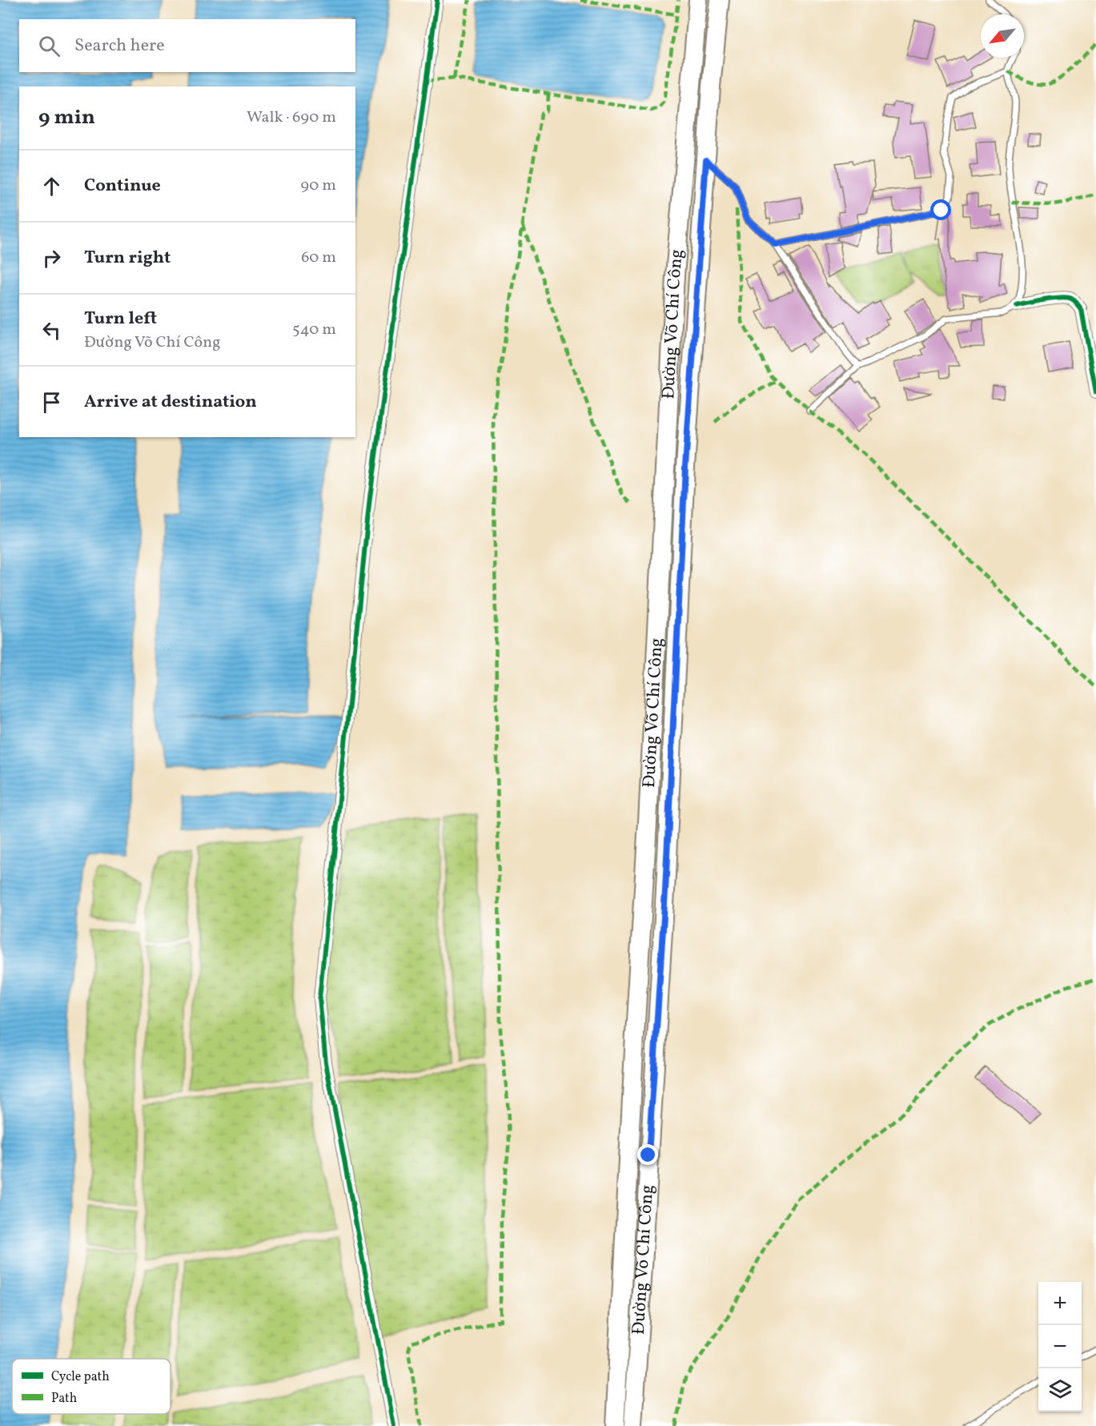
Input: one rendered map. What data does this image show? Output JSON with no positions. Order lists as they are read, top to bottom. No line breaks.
{"streets":{"main road":["Đường Võ Chí Công"]},"legend":["Cycle path","Path"],"north":"bottom left","page":{"search":"Search here","heading":["9 min","Walk · 690 m"],"list":[["Continue","90 m"],["Turn right","60 m"],["Turn left","Đường Võ Chí Công","540 m"],"Arrive at destination"],"map_buttons":["+","−"]}}
